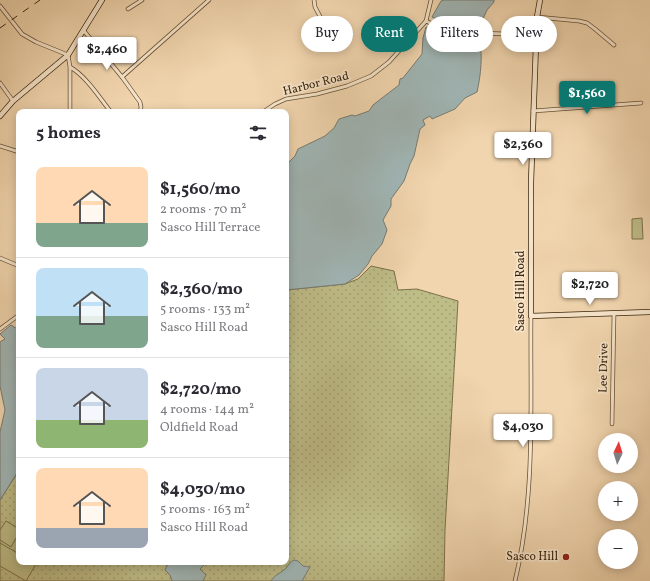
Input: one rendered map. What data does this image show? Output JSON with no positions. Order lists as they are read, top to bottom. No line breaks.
{"streets":{"street":["Harbor Road","Sasco Hill Road","Lee Drive"]},"places":["Sasco Hill"],"north":"top","page":{"chip":["Buy","Rent","Filters","New"],"price":["$2,460","$1,560","$2,360","$2,720","$4,030"],"heading":"5 homes","list":[{"name":"$1,560/mo","note":"2 rooms · 70 m² · Sasco Hill Terrace"},{"name":"$2,360/mo","note":"5 rooms · 133 m² · Sasco Hill Road"},{"name":"$2,720/mo","note":"4 rooms · 144 m² · Oldfield Road"},{"name":"$4,030/mo","note":"5 rooms · 163 m² · Sasco Hill Road"}],"map_buttons":["+","−"]}}
